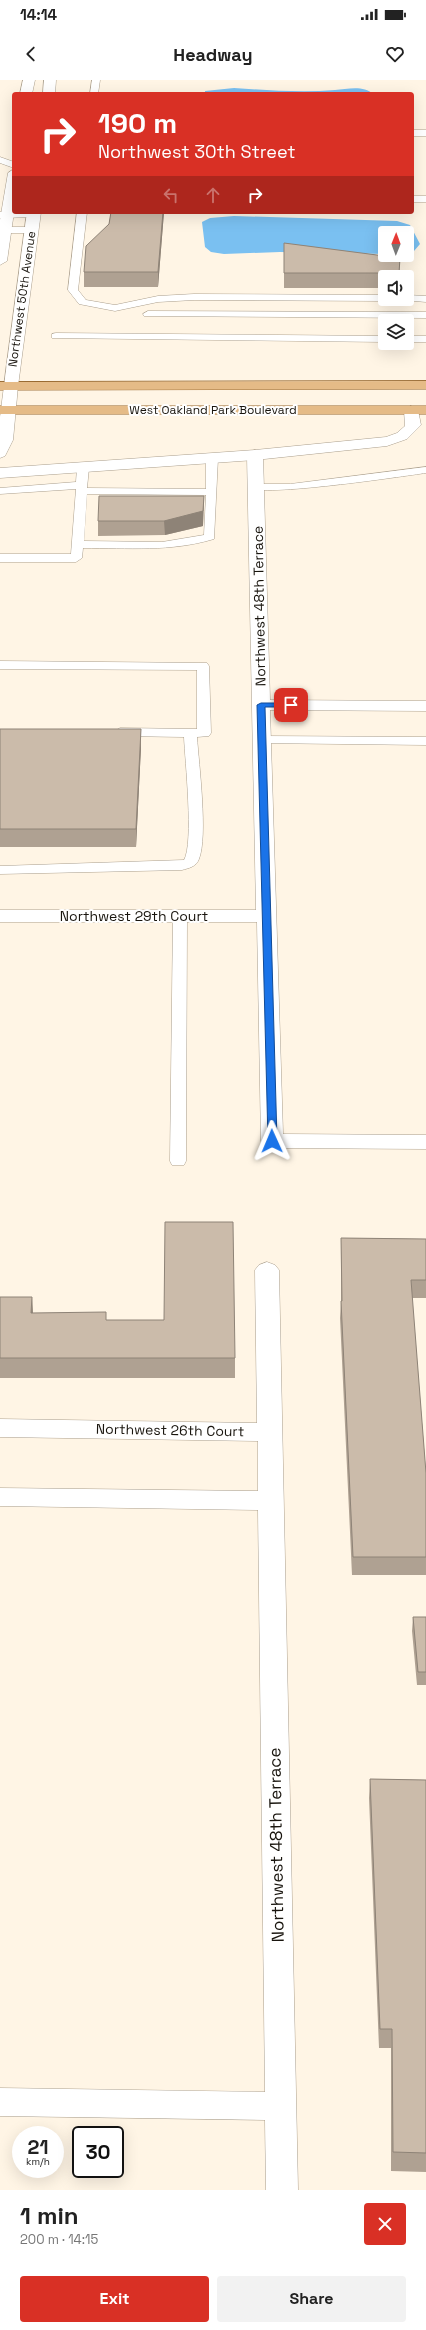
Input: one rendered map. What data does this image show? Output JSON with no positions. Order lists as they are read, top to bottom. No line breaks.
{"streets":{"main road":["West Oakland Park Boulevard"],"street":["Northwest 50th Avenue","Northwest 48th Terrace","Northwest 29th Court","Northwest 26th Court"]},"crossings":[["Northwest 50th Avenue","West Oakland Park Boulevard"],["Northwest 48th Terrace","Northwest 29th Court"]],"north":"top","page":{"status":"14:14","header":"Headway","turn":["190 m","Northwest 30th Street"],"speed":"21 km/h","limit":"30","heading":["1 min","200 m · 14:15"],"buttons":["Exit","Share"]}}
